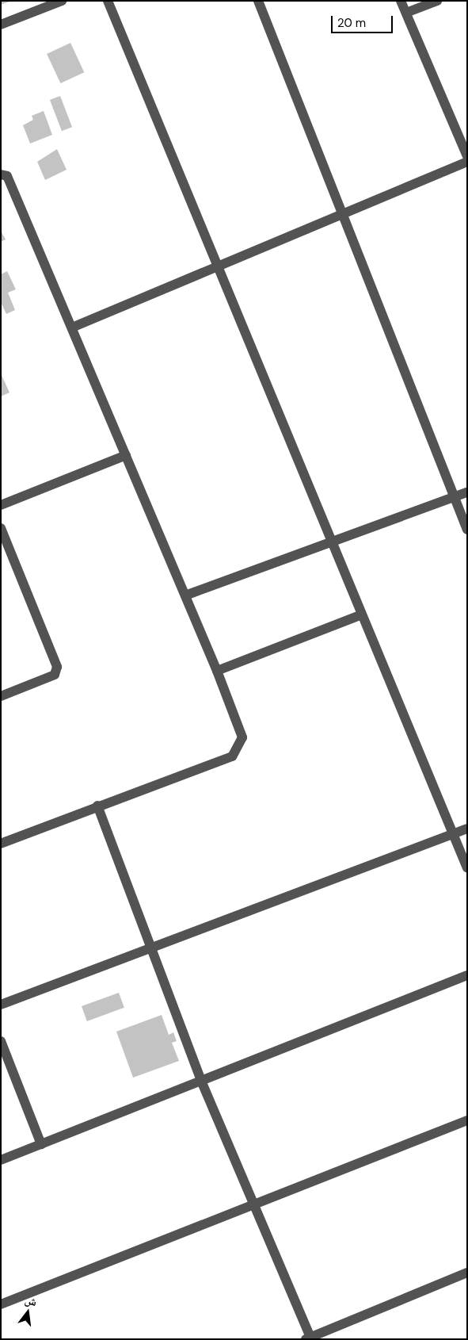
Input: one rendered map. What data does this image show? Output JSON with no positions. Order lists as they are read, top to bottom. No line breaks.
{"scale_bar":"20 m","north":"top"}
